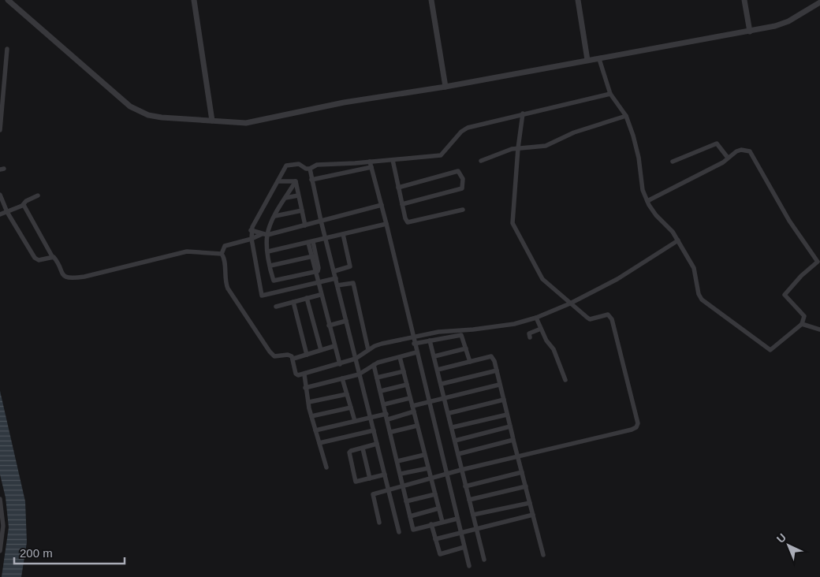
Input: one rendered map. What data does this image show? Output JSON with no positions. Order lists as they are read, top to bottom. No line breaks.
{"scale_bar":"200 m","north":"top left"}
